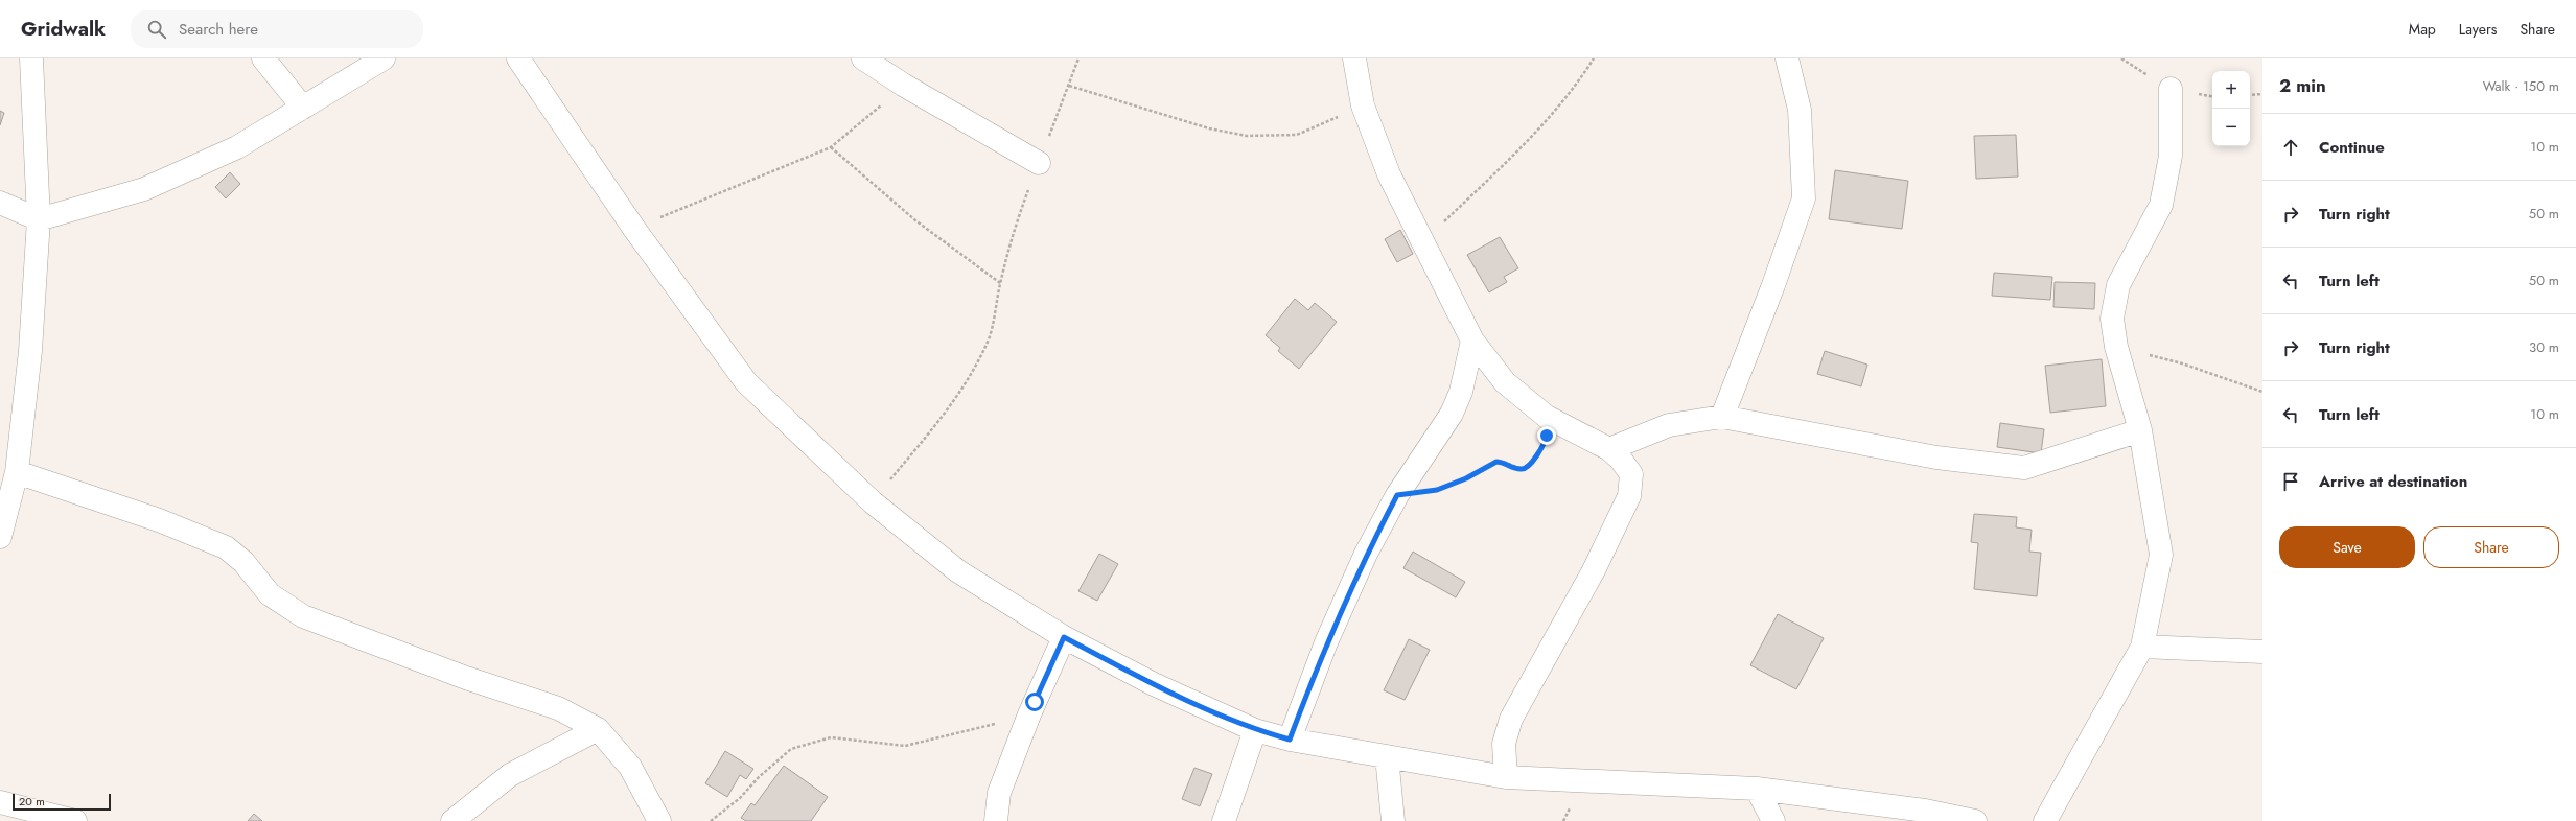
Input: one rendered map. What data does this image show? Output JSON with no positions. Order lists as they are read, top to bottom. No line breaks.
{"scale_bar":"20 m","page":{"header":"Gridwalk","search":"Search here","nav":["Map","Layers","Share"],"heading":["2 min","Walk · 150 m"],"map_buttons":["+","−"],"list":[["Continue","10 m"],["Turn right","50 m"],["Turn left","50 m"],["Turn right","30 m"],["Turn left","10 m"],"Arrive at destination"],"buttons":["Save","Share"],"scale":"20 m"}}
